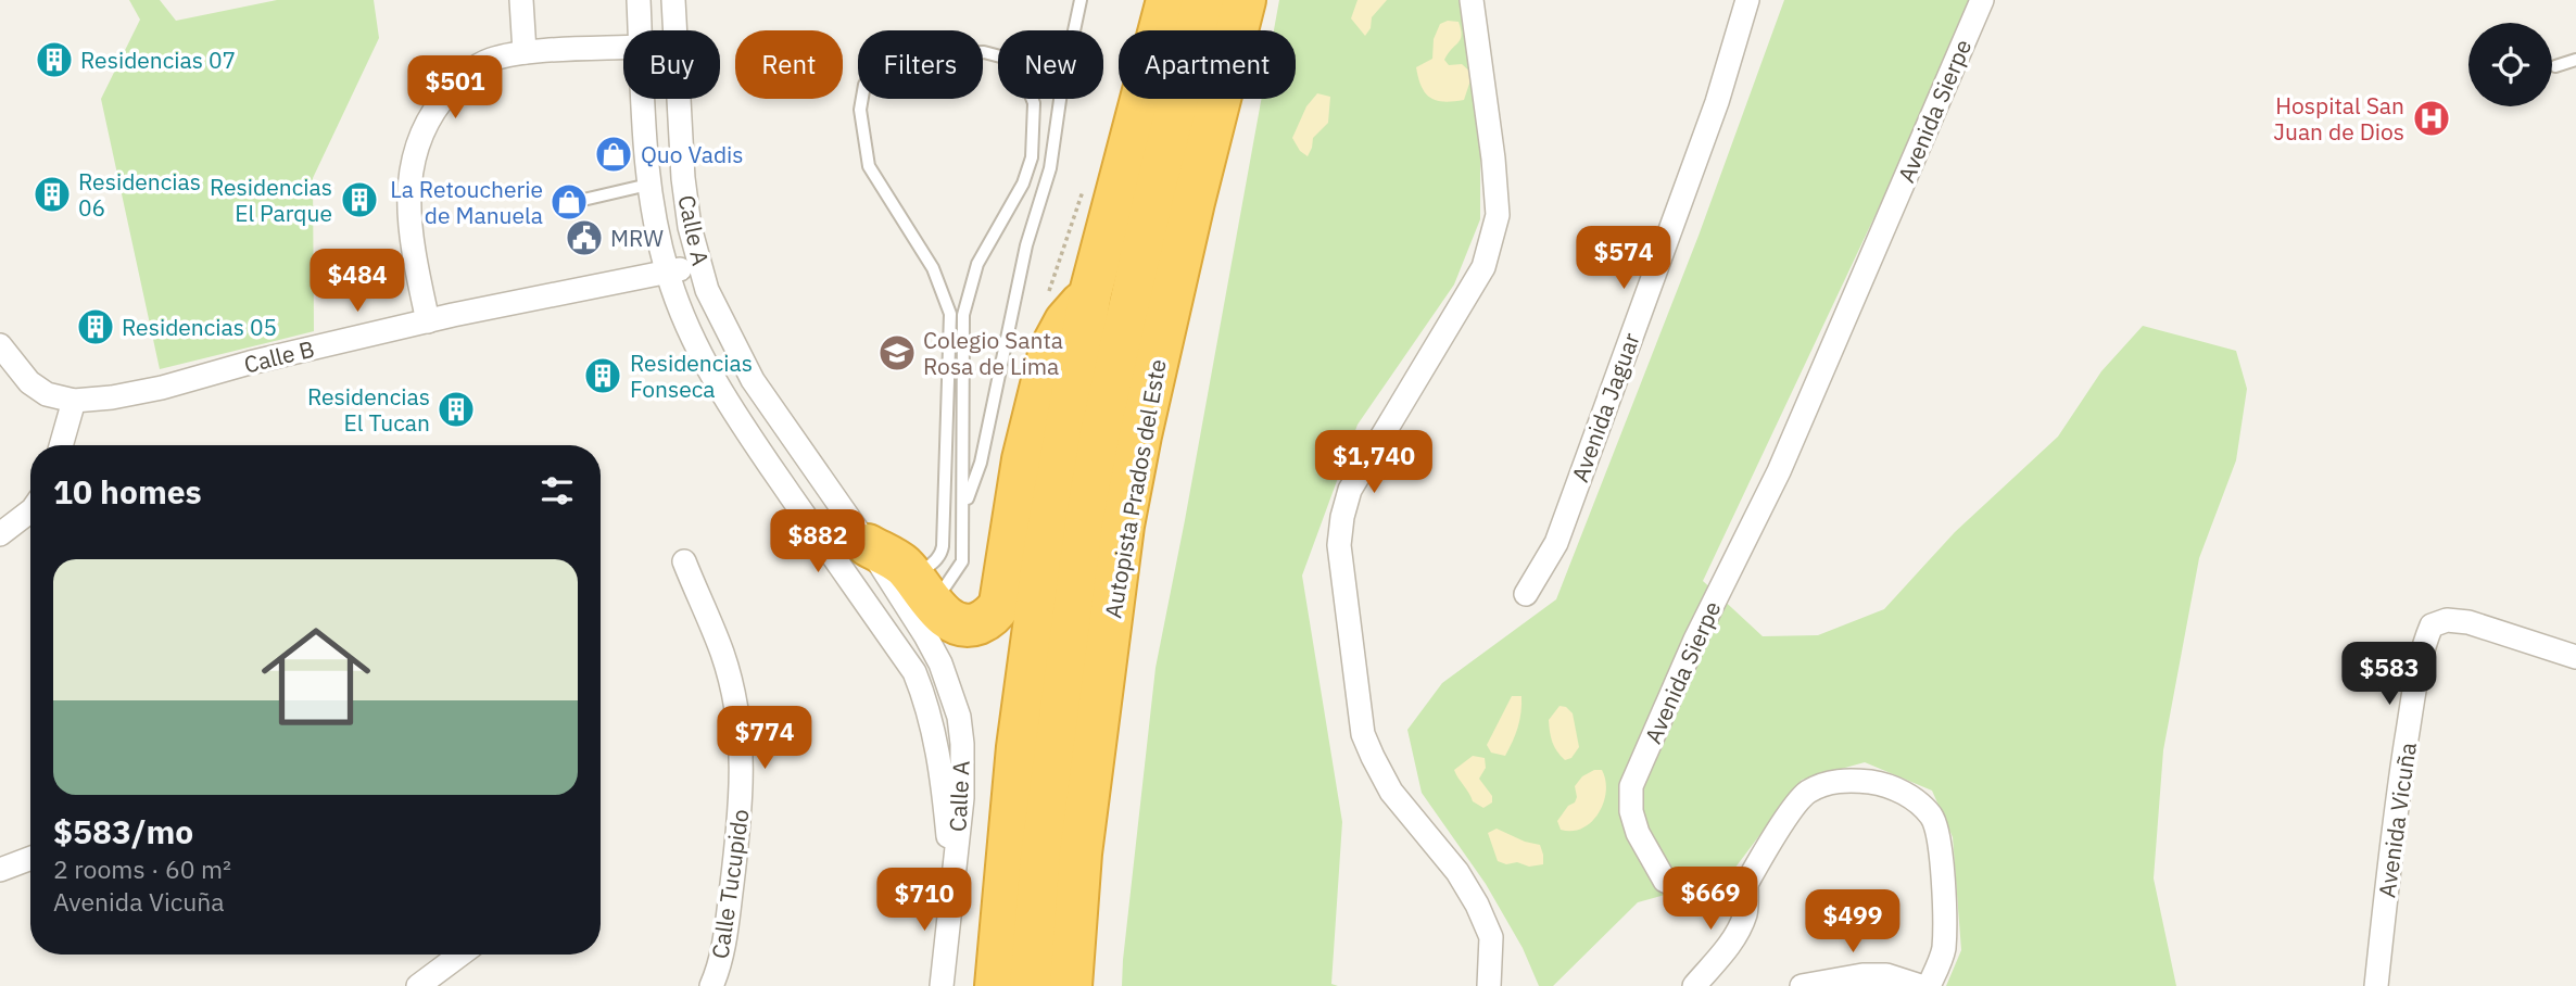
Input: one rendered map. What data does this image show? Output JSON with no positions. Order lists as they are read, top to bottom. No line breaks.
{"streets":{"highway":["Autopista Prados del Este"],"street":["Avenida Sierpe","Calle A","Calle B","Avenida Jaguar","Avenida Vicuña","Calle Tucupido"]},"crossings":[["Calle A","Calle B"]],"places":{"building":["Residencias 07","Residencias 06","Residencias El Parque","Residencias 05","Residencias Fonseca","Residencias El Tucan"],"hospital":["Hospital San Juan de Dios"],"shop":["Quo Vadis","La Retoucherie de Manuela"],"public building":["MRW"],"school or university":["Colegio Santa Rosa de Lima"]},"page":{"chip":["Buy","Rent","Filters","New","Apartment"],"price":["$501","$574","$484","$1,740","$882","$583","$774","$669","$710","$499"],"heading":"10 homes","list":[{"name":"$583/mo","note":"2 rooms · 60 m² · Avenida Vicuña"}]}}
